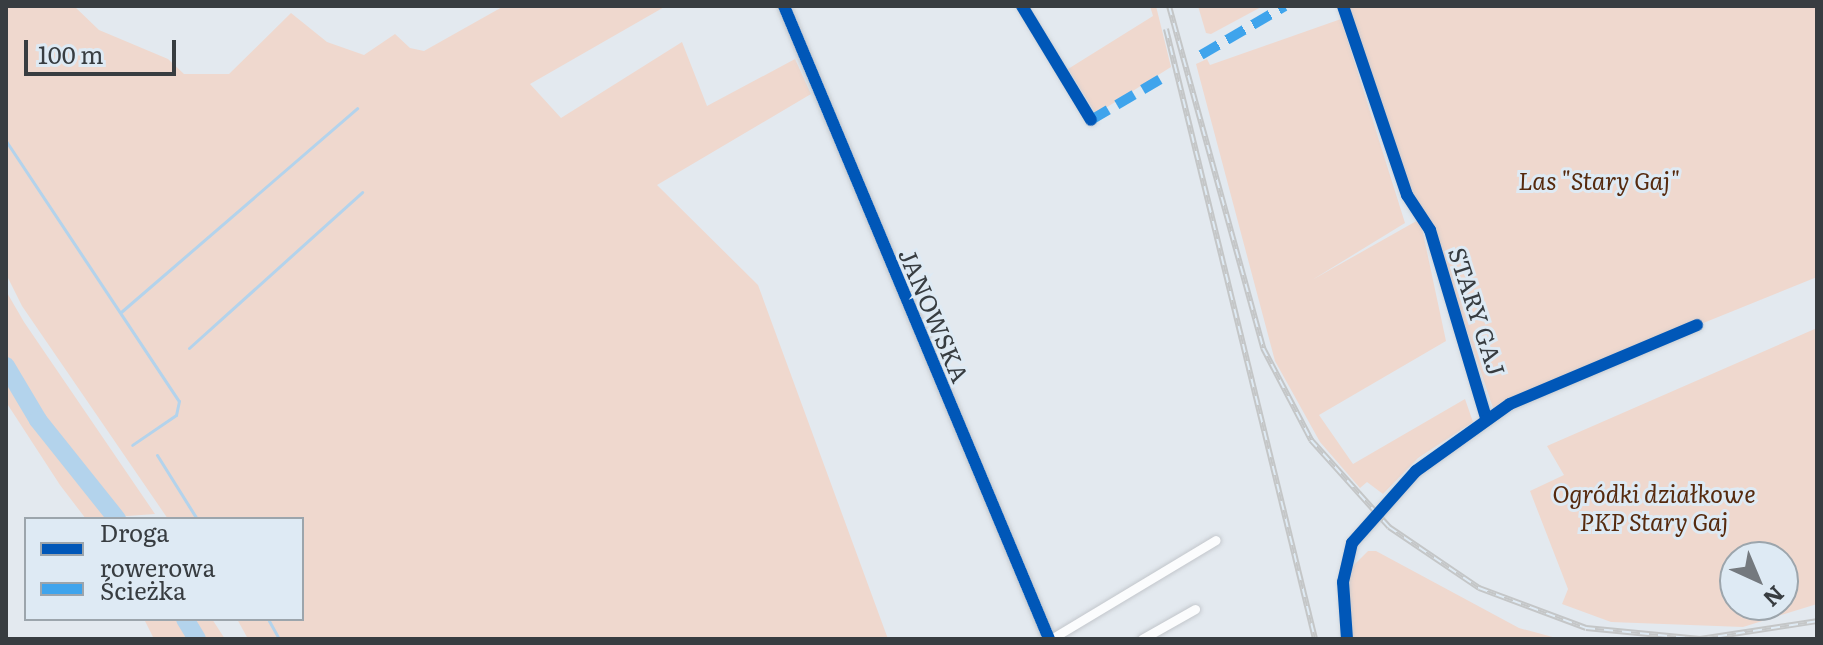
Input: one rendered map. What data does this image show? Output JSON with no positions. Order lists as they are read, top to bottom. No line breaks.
{"streets":{"street":["STARY GAJ","JANOWSKA"]},"parks":["Las \"Stary Gaj\"","Ogródki działkowe PKP Stary Gaj"],"legend":["Droga rowerowa","Ścieżka"],"scale_bar":"100 m","north":"bottom right"}
